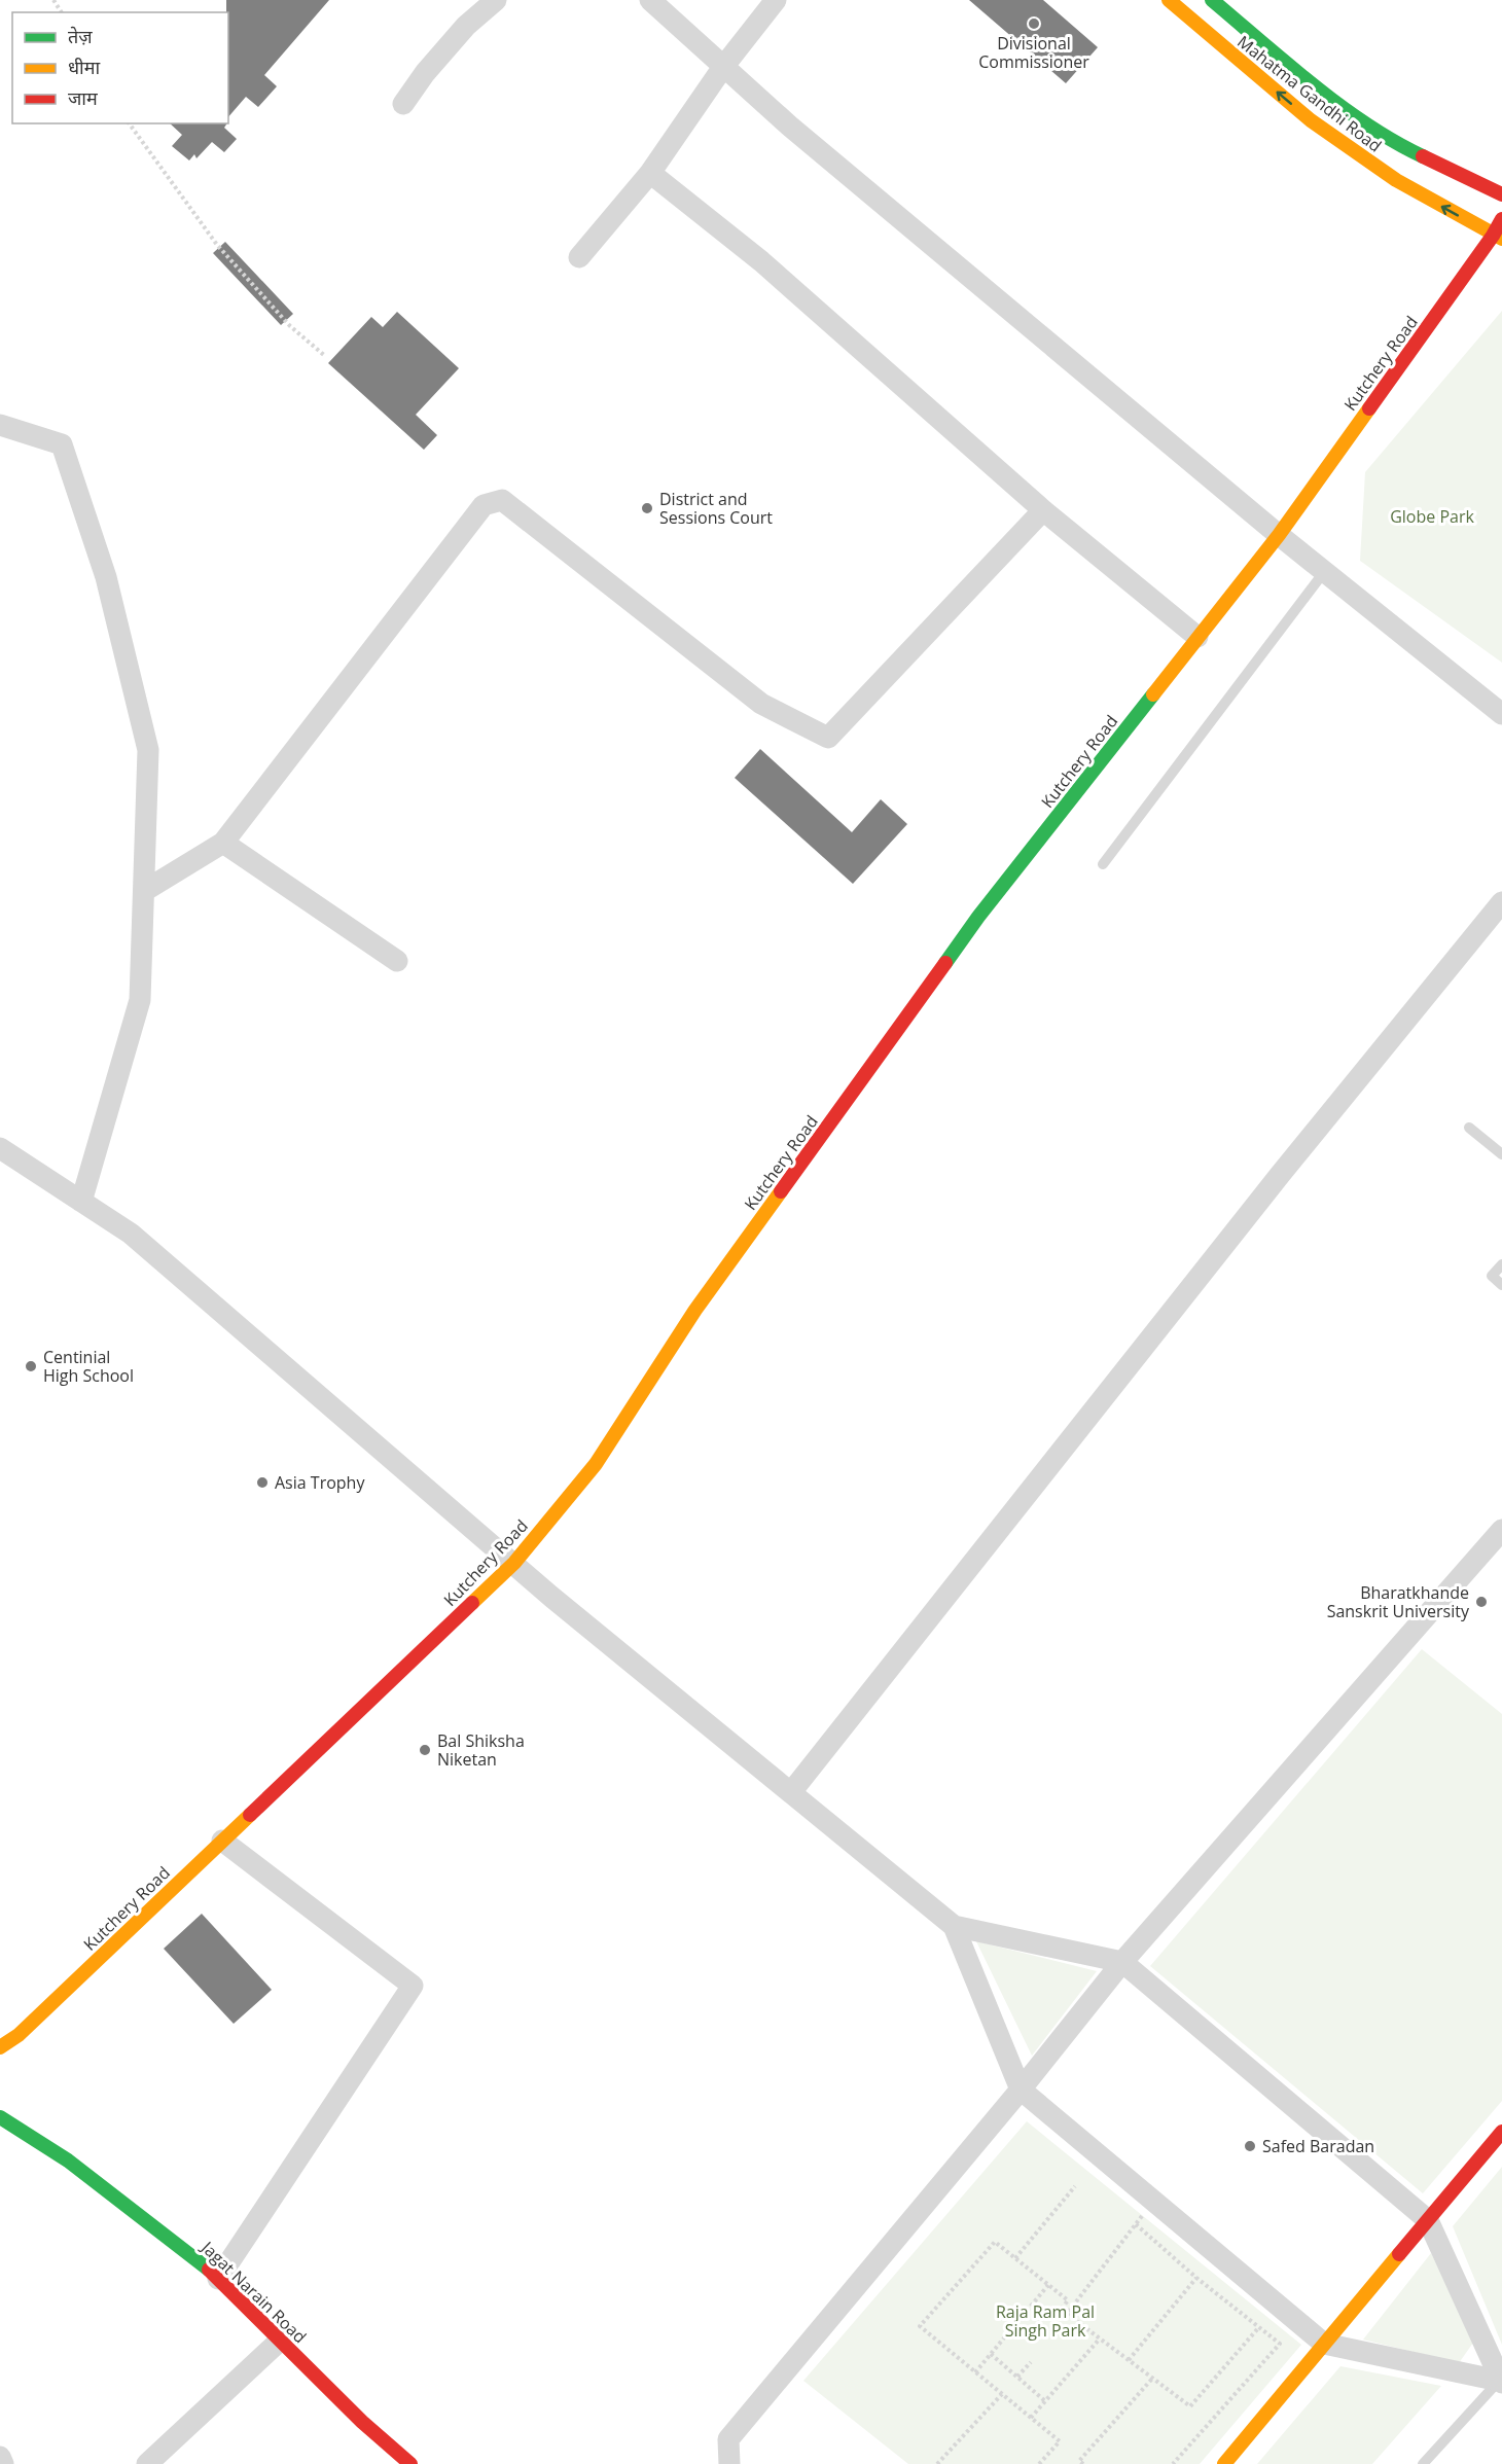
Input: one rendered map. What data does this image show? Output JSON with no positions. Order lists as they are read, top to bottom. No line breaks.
{"streets":{"street":["Mahatma Gandhi Road","Kutchery Road","Jagat Narain Road"]},"crossings":[["Mahatma Gandhi Road","Kutchery Road"]],"parks":["Globe Park","Raja Ram Pal Singh Park"],"places":["Divisional Commissioner","District and Sessions Court","Centinial High School","Asia Trophy","Bharatkhande Sanskrit University","Bal Shiksha Niketan","Safed Baradan"],"legend":["तेज़","धीमा","जाम"]}
